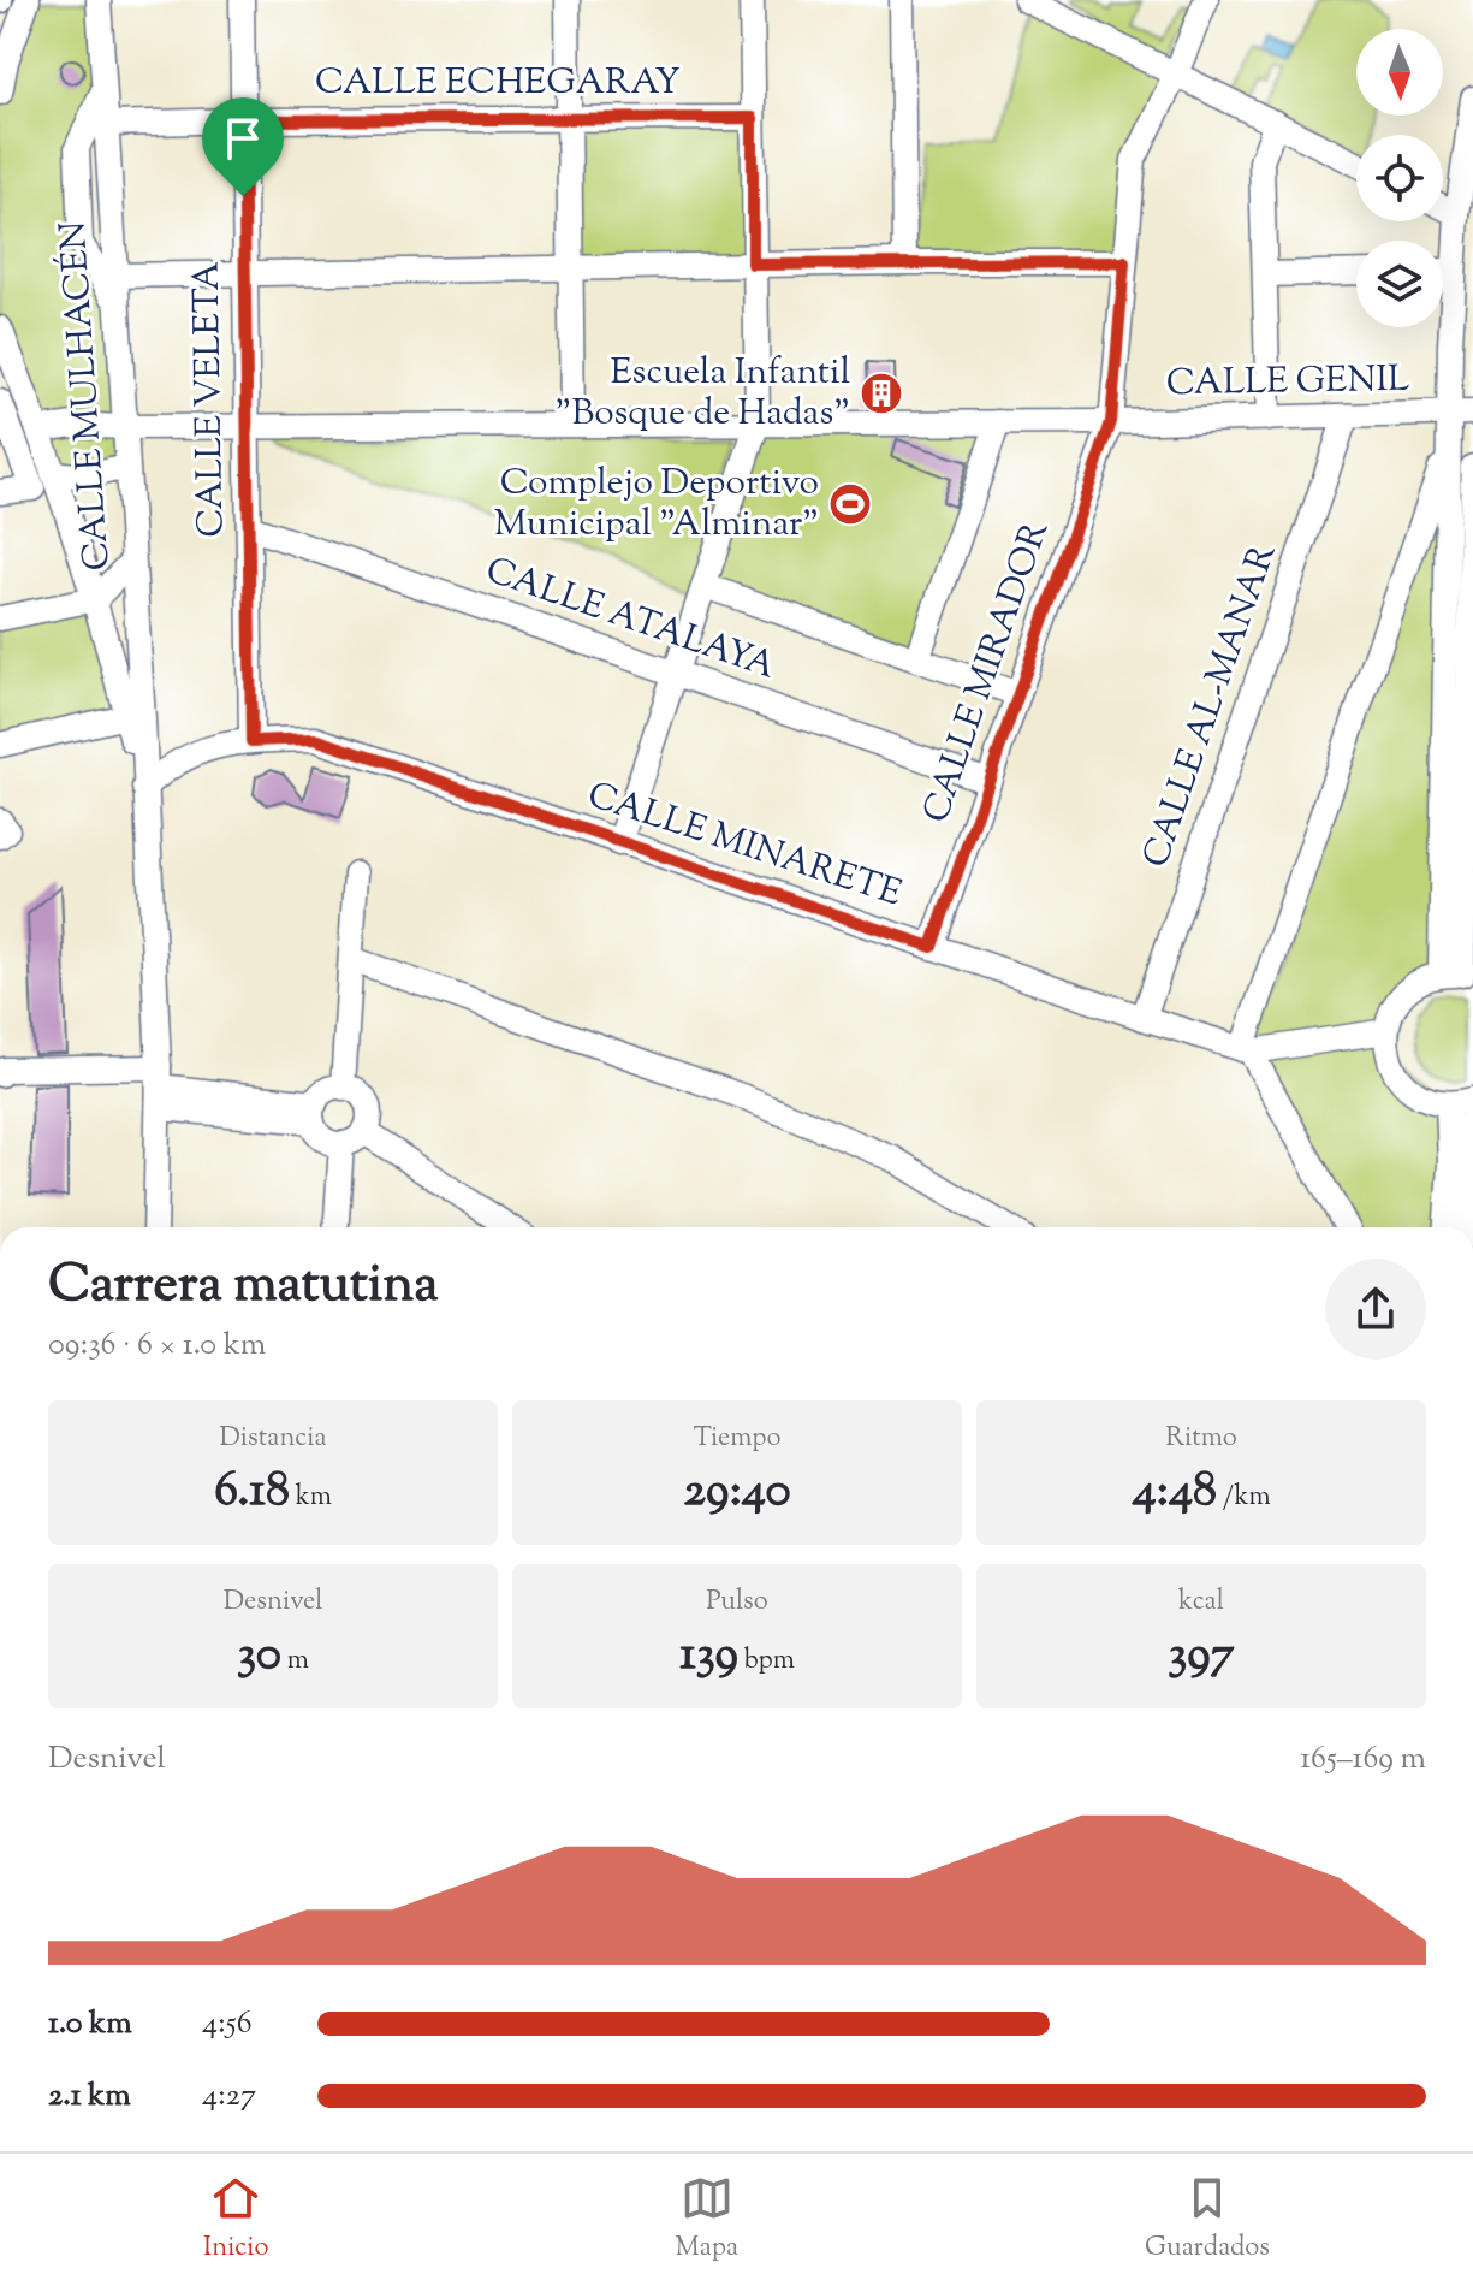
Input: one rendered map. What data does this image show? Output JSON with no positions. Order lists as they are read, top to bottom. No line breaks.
{"streets":{"street":["CALLE ECHEGARAY","CALLE GENIL","CALLE MULHACÉN","CALLE VELETA","CALLE ATALAYA","CALLE MIRADOR","CALLE AL-MANAR","CALLE MINARETE"]},"crossings":[["CALLE ECHEGARAY","CALLE MULHACÉN"],["CALLE ECHEGARAY","CALLE VELETA"],["CALLE GENIL","CALLE MULHACÉN"],["CALLE GENIL","CALLE VELETA"],["CALLE GENIL","CALLE MIRADOR"],["CALLE GENIL","CALLE AL-MANAR"],["CALLE MULHACÉN","CALLE MINARETE"],["CALLE VELETA","CALLE ATALAYA"],["CALLE VELETA","CALLE MINARETE"],["CALLE ATALAYA","CALLE MIRADOR"],["CALLE MIRADOR","CALLE MINARETE"],["CALLE AL-MANAR","CALLE MINARETE"]],"places":{"building":["Escuela Infantil \"Bosque de Hadas\""],"sports":["Complejo Deportivo Municipal \"Alminar\""]},"north":"bottom","page":{"heading":["Carrera matutina","09:36 · 6 × 1.0 km"],"stats":[["Distancia","6.18 km"],["Tiempo","29:40"],["Ritmo","4:48 /km"],["Desnivel","30 m"],["Pulso","139 bpm"],["kcal","397"]],"chart":["Desnivel","165–169 m"],"list":[{"name":"1.0 km","note":"4:56"},{"name":"2.1 km","note":"4:27"}],"tabs":["Inicio","Mapa","Guardados"]}}
